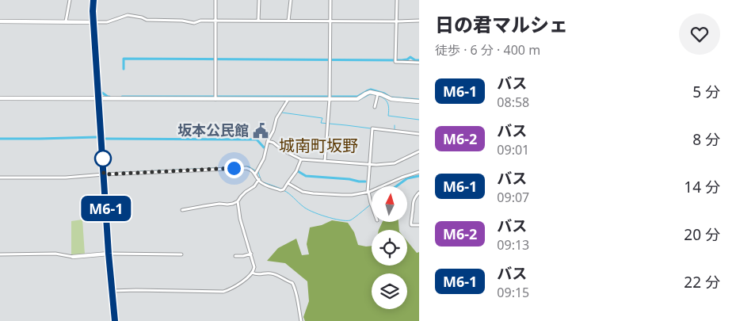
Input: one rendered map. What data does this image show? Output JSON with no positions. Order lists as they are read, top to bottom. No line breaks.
{"districts":["城南町坂野"],"places":{"public building":["坂本公民館"]},"lines":["bus line M6-1"],"north":"top","page":{"on_map":"M6-1","heading":["日の君マルシェ","徒歩 · 6 分 · 400 m"],"list":[{"mark":"M6-1","name":"バス","note":"08:58","value":"5 分"},{"mark":"M6-2","name":"バス","note":"09:01","value":"8 分"},{"mark":"M6-1","name":"バス","note":"09:07","value":"14 分"},{"mark":"M6-2","name":"バス","note":"09:13","value":"20 分"},{"mark":"M6-1","name":"バス","note":"09:15","value":"22 分"}]}}
